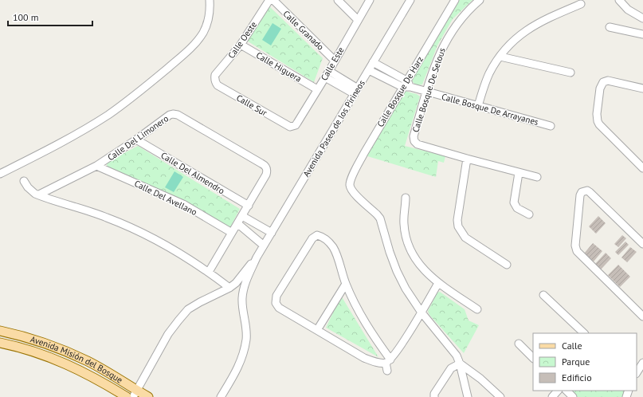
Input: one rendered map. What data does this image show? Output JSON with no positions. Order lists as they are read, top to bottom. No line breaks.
{"streets":{"main road":["Avenida Misión del Bosque"],"street":["Calle Granado","Calle Oeste","Calle Este","Calle Higuera","Calle Bosque De Selous","Calle Bosque De Harz","Calle Sur","Calle Bosque De Arrayanes","Avenida Paseo de los Pirineos","Calle Del Limonero","Calle Del Almendro","Calle Del Avellano"]},"crossings":[["Calle Granado","Calle Este"],["Calle Oeste","Calle Higuera"],["Calle Oeste","Calle Sur"],["Calle Este","Calle Higuera"],["Calle Este","Calle Sur"],["Calle Bosque De Selous","Calle Bosque De Arrayanes"],["Calle Bosque De Harz","Calle Bosque De Arrayanes"],["Calle Bosque De Arrayanes","Avenida Paseo de los Pirineos"],["Calle Del Limonero","Calle Del Almendro"],["Calle Del Limonero","Calle Del Avellano"]],"legend":["Calle","Parque","Edificio"],"scale_bar":"100 m"}
